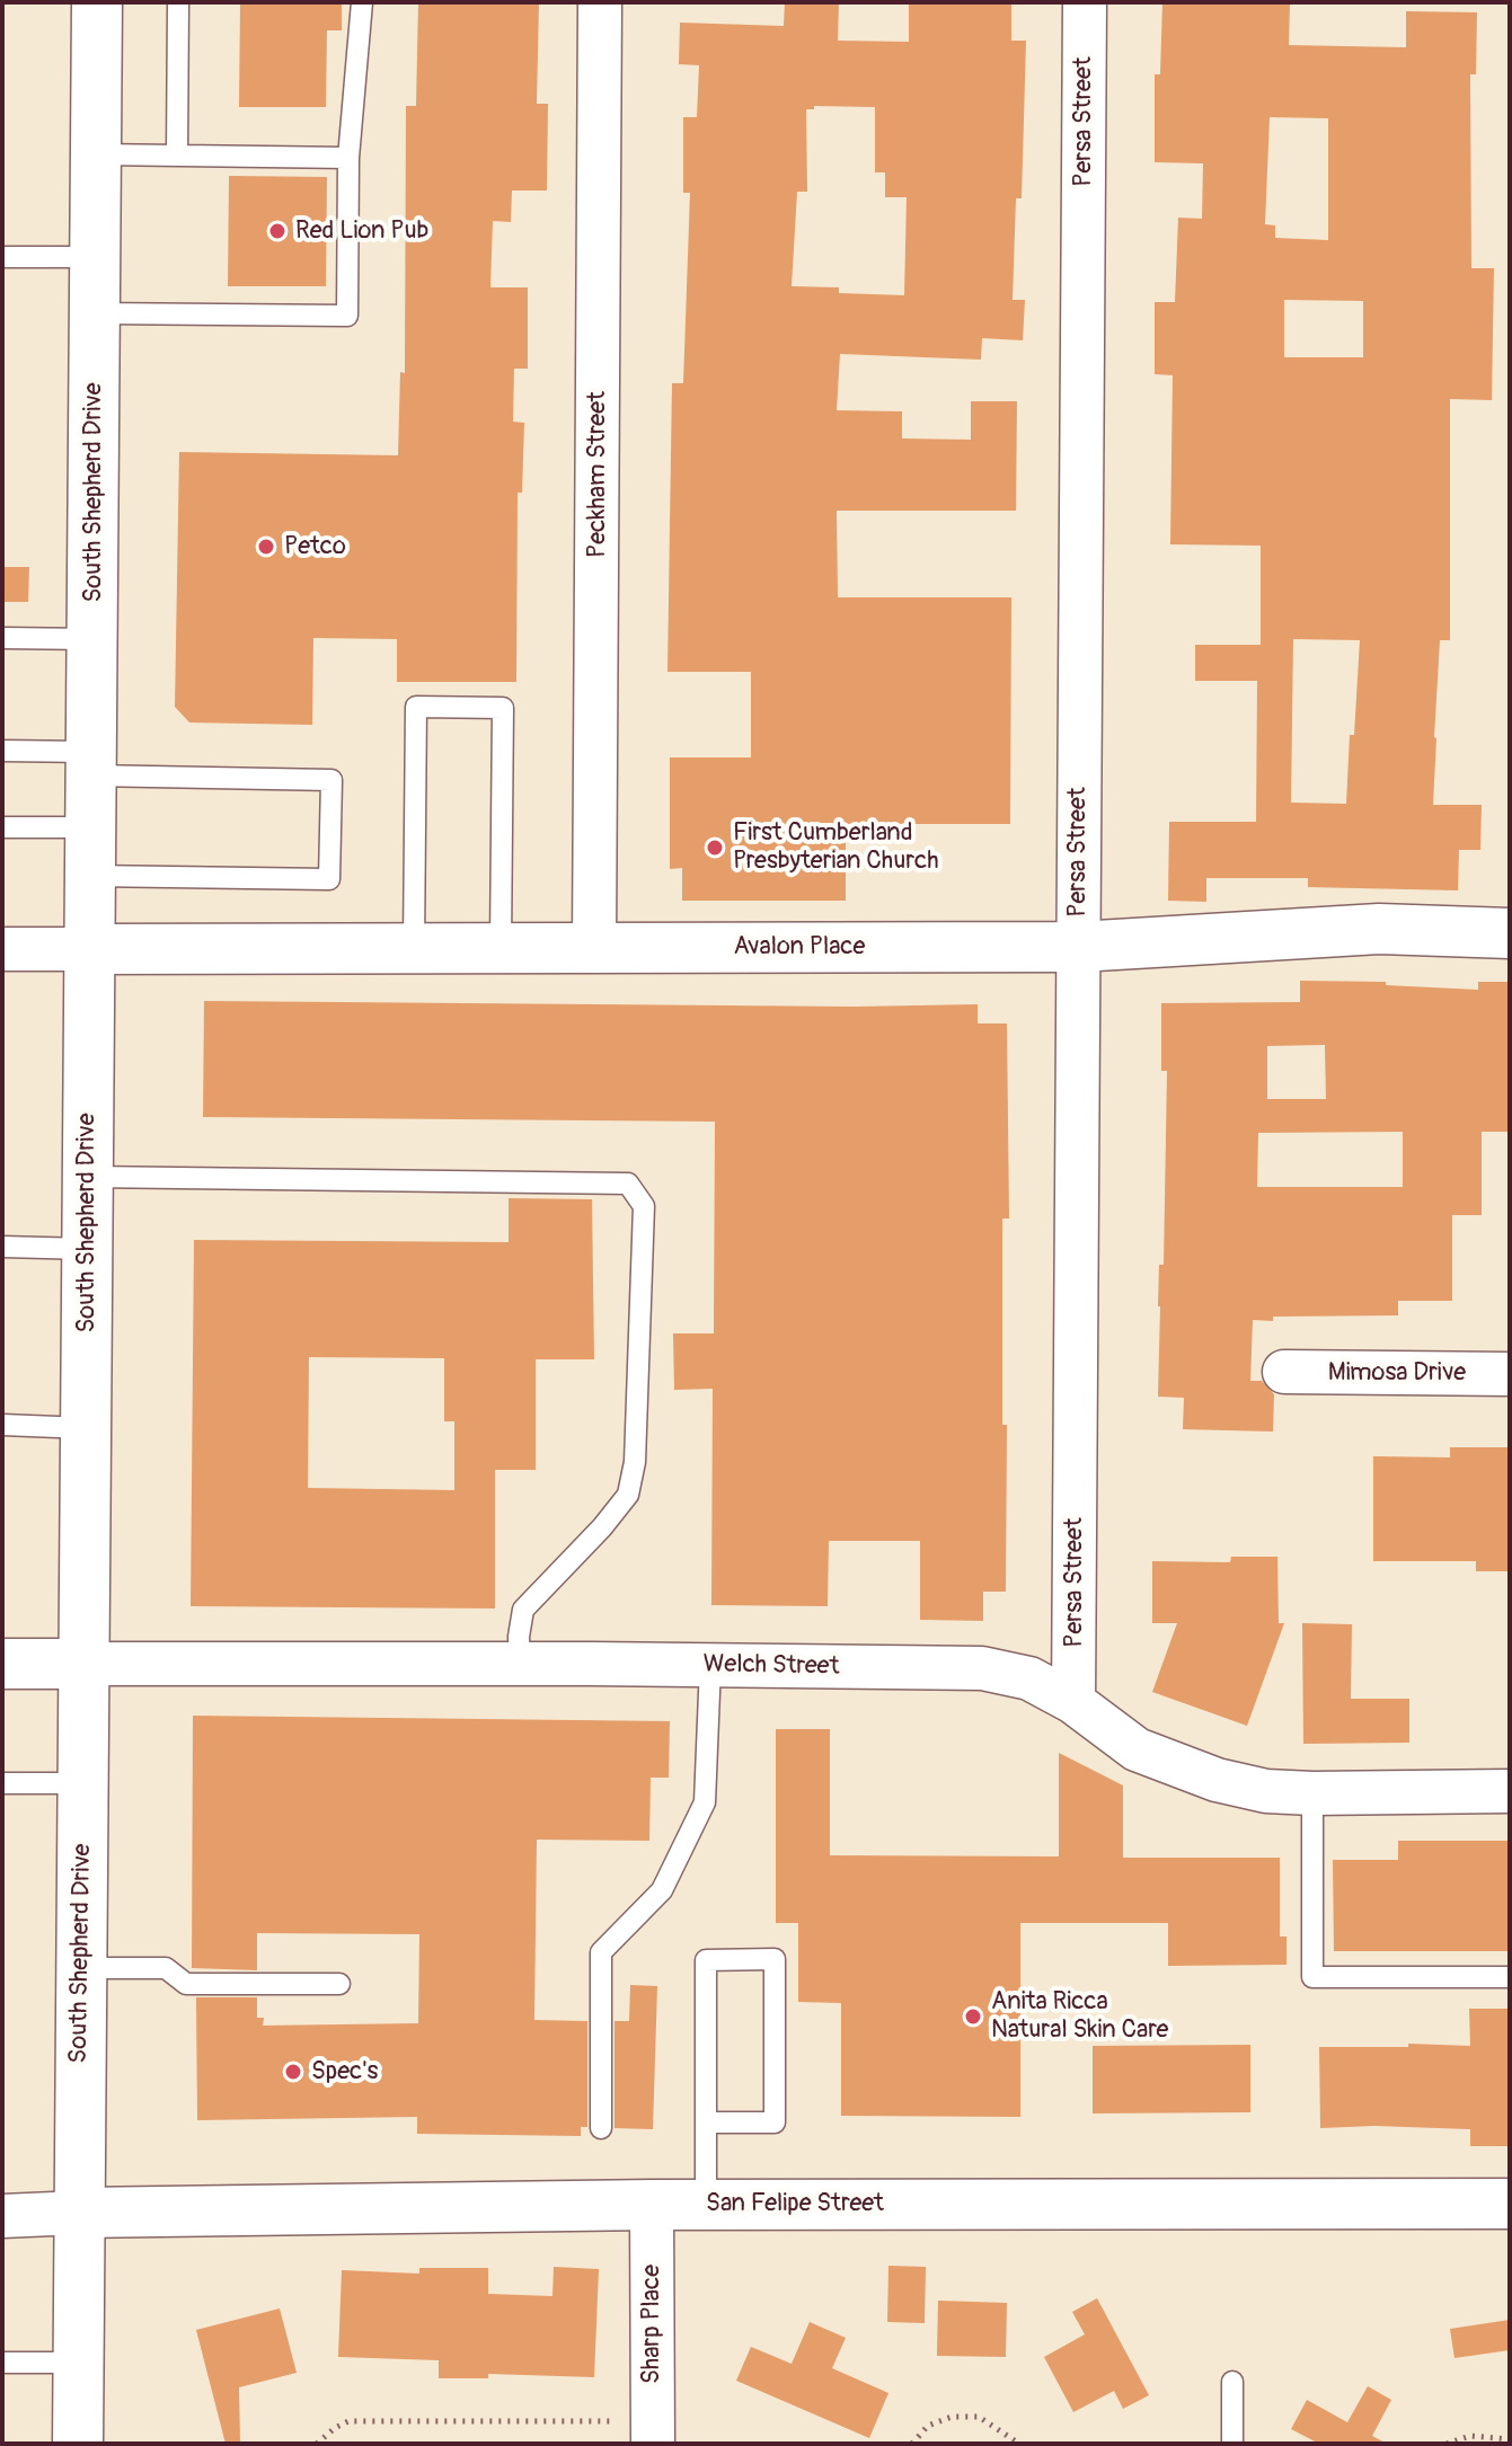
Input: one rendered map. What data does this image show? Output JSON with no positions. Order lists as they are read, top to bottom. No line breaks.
{"streets":{"street":["Persa Street","Peckham Street","South Shepherd Drive","Avalon Place","Mimosa Drive","Welch Street","San Felipe Street","Sharp Place"]},"crossings":[["Persa Street","Avalon Place"],["Persa Street","Welch Street"],["Peckham Street","Avalon Place"],["South Shepherd Drive","Avalon Place"],["South Shepherd Drive","Welch Street"],["South Shepherd Drive","San Felipe Street"],["San Felipe Street","Sharp Place"]],"places":["Red Lion Pub","Petco","First Cumberland Presbyterian Church","Anita Ricca Natural Skin Care","Spec's"]}
